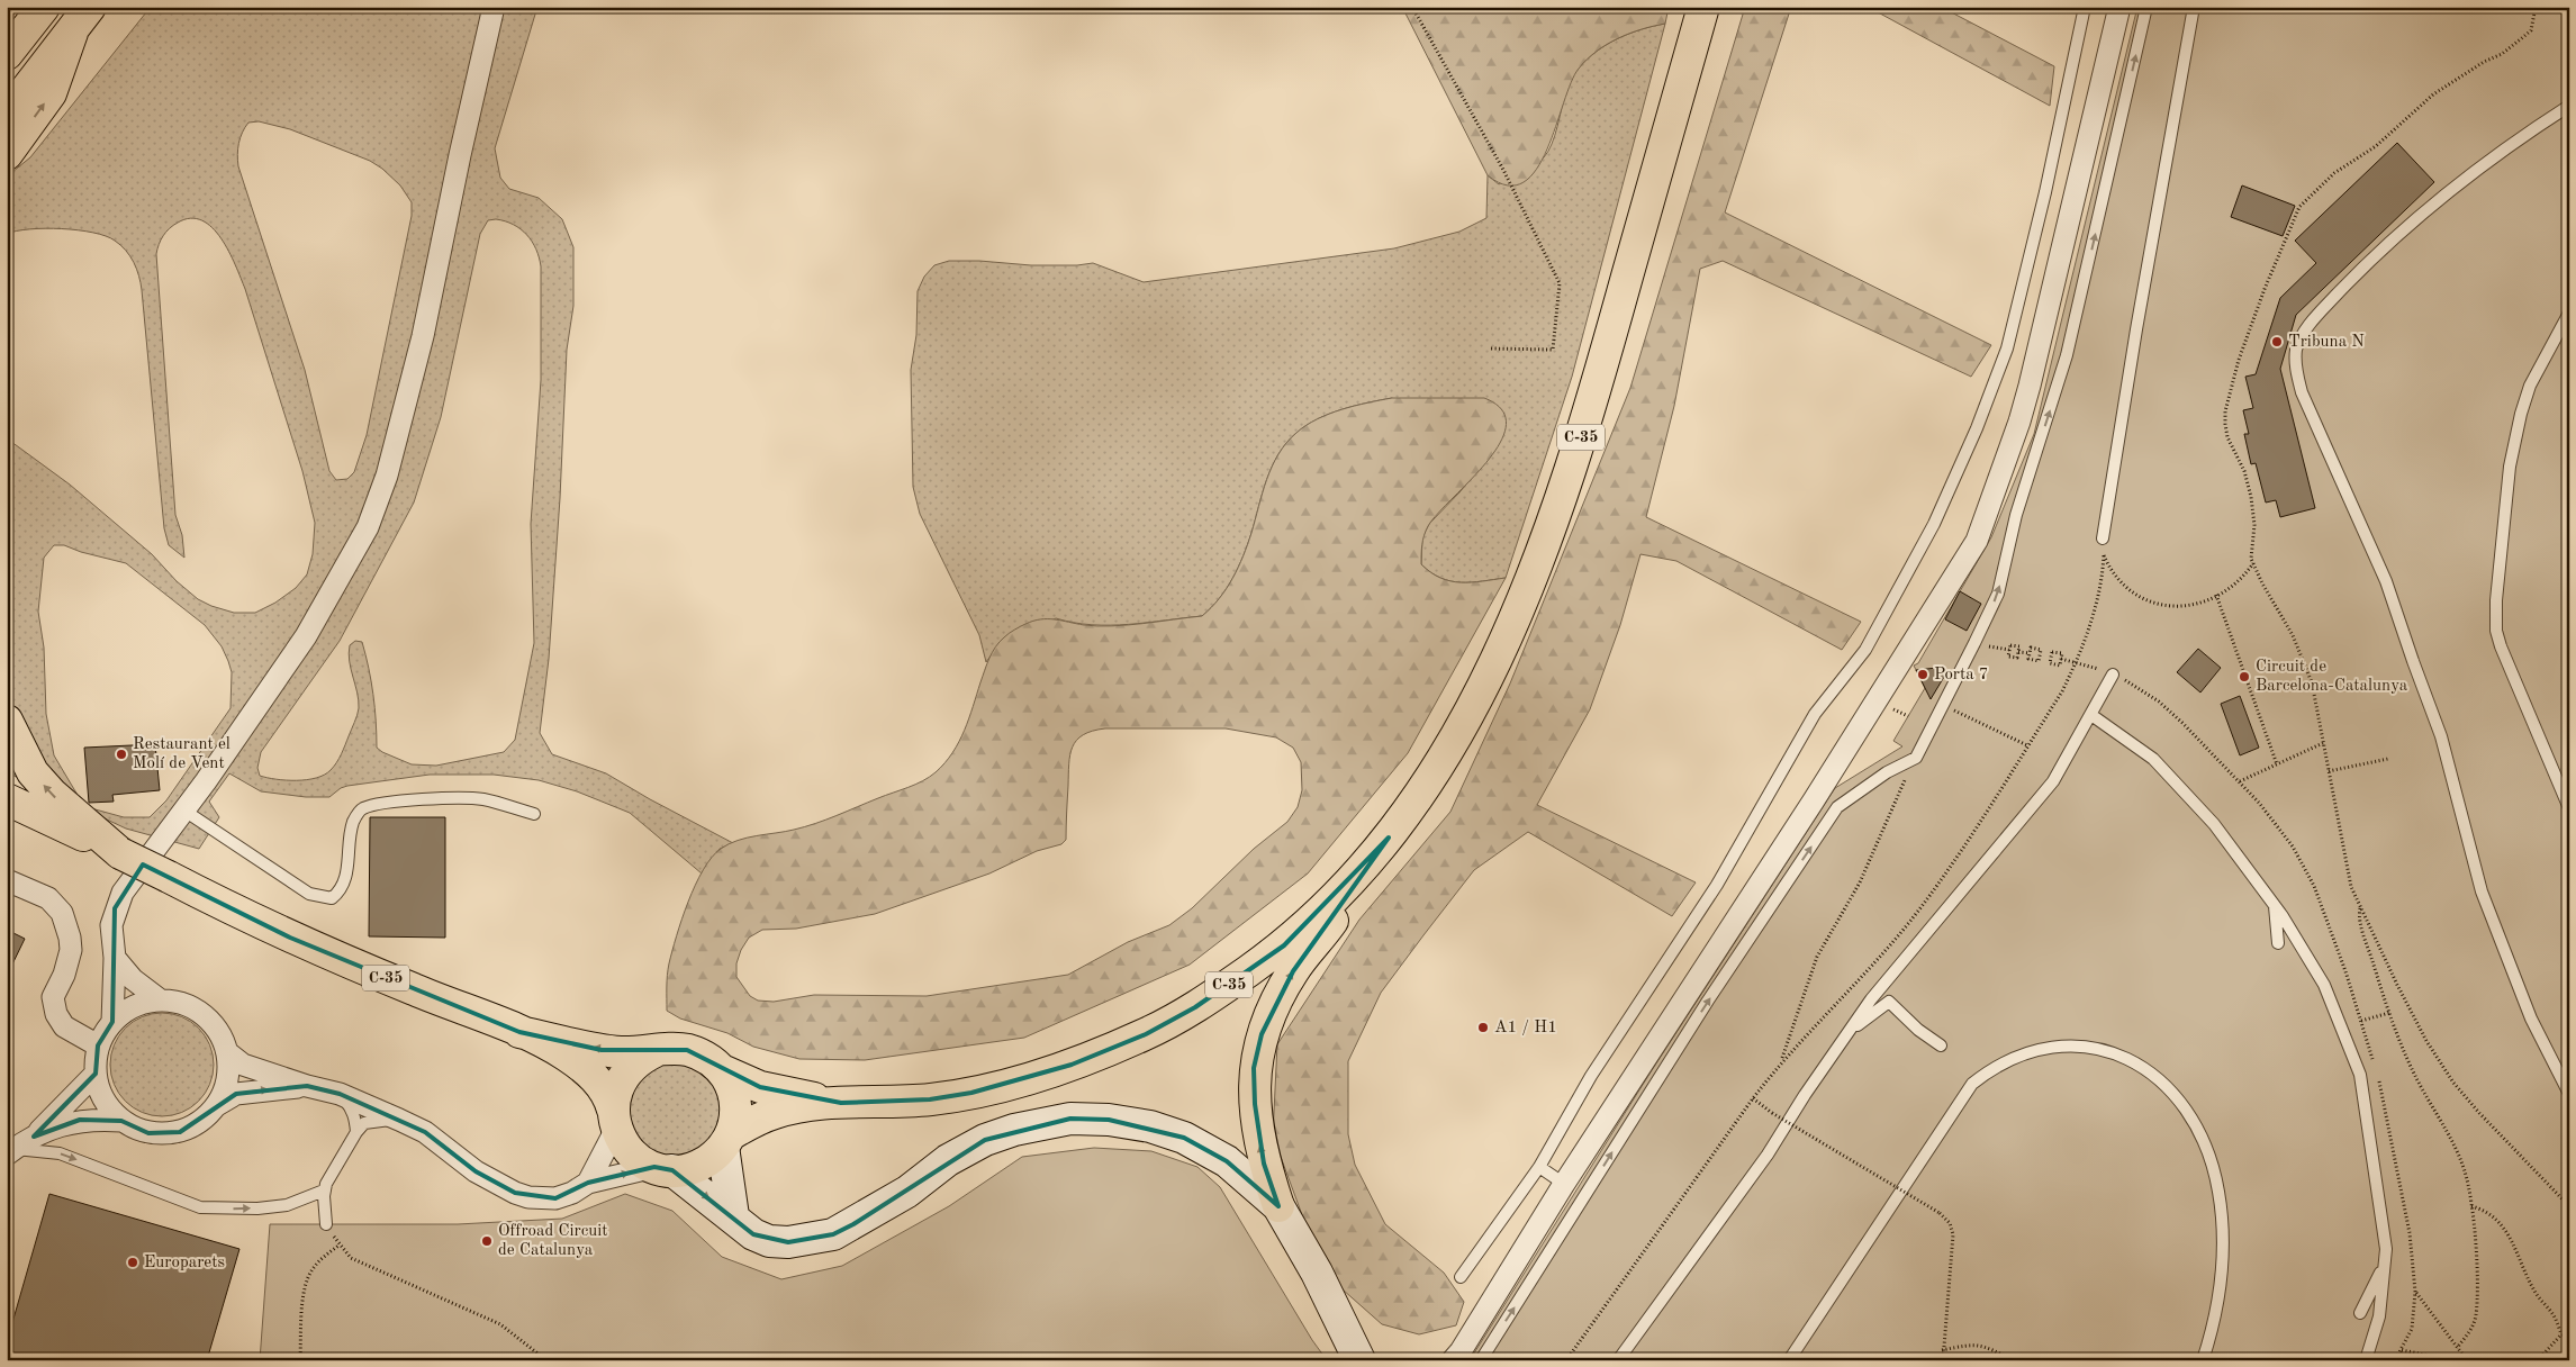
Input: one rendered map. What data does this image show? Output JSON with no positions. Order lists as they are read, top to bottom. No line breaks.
{"streets":{"highway":["C-35"]},"places":["Tribuna N","Porta 7","Circuit de Barcelona-Catalunya","Restaurant el Molí de Vent","A1 / H1","Offroad Circuit de Catalunya","Europarets"]}
